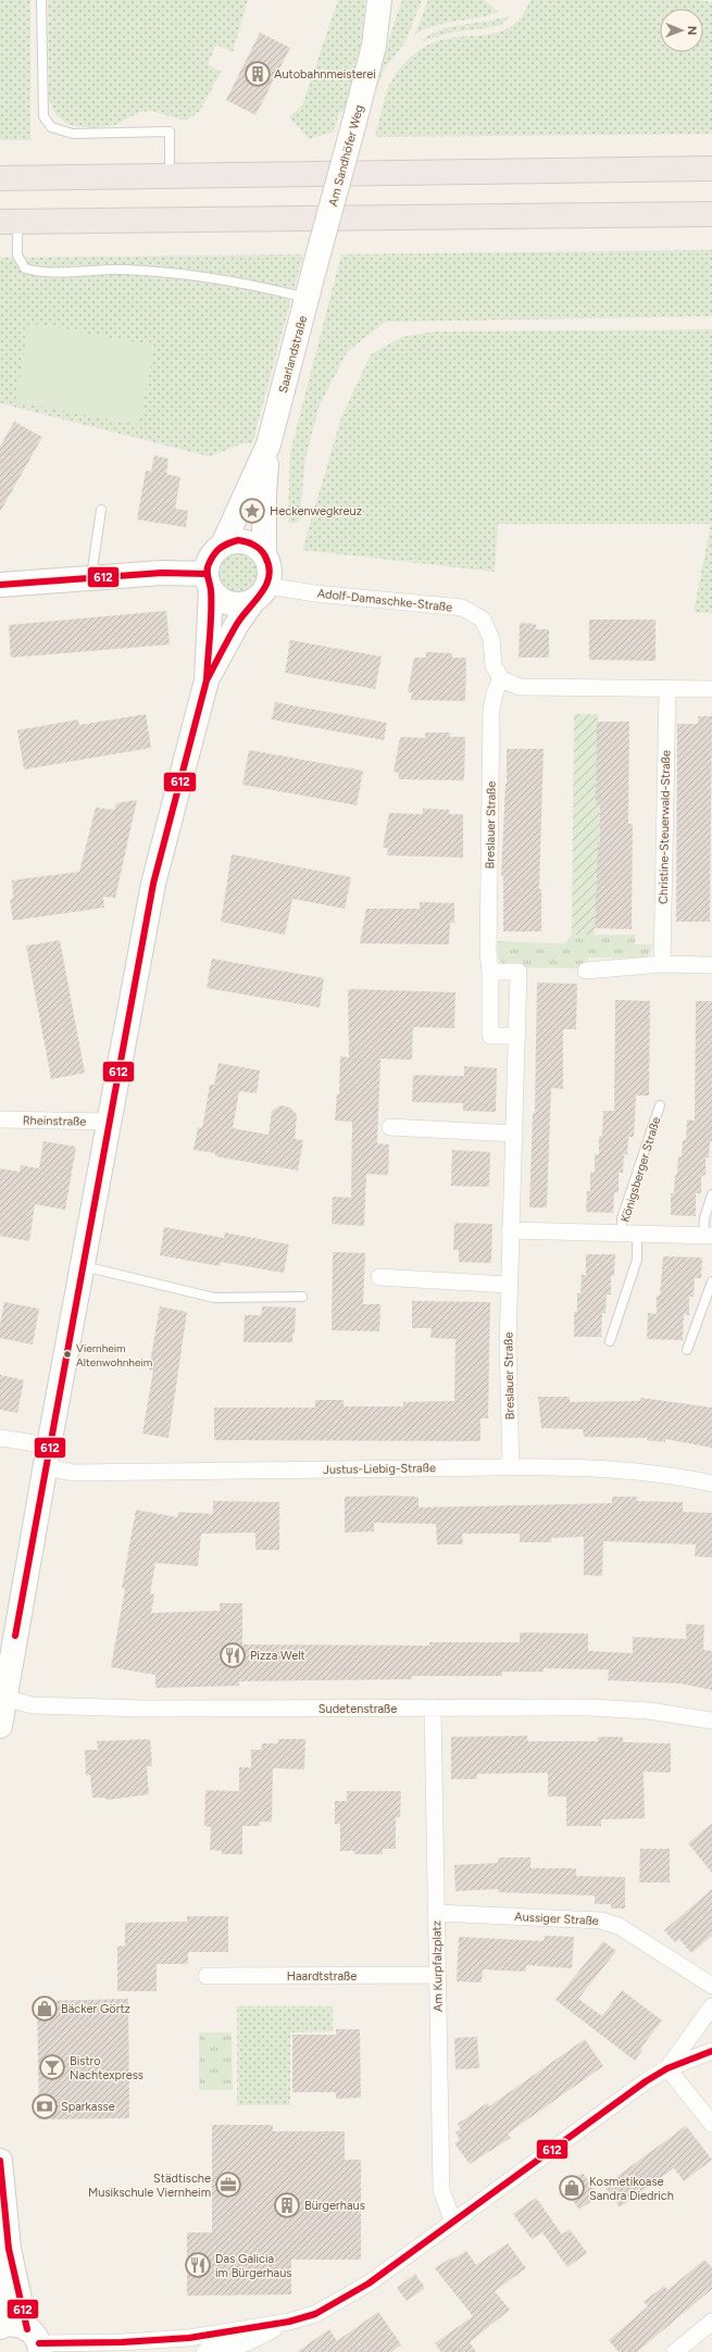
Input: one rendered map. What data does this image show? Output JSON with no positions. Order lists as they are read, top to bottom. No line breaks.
{"streets":{"street":["Am Sandhöfer Weg","Saarlandstraße","Adolf-Damaschke-Straße","Breslauer Straße","Christine-Steuerwald-Straße","Rheinstraße","Königsberger Straße","Justus-Liebig-Straße","Sudetenstraße","Aussiger Straße","Am Kurpfalzplatz","Haardtstraße"]},"crossings":[["Am Sandhöfer Weg","Saarlandstraße"],["Saarlandstraße","Adolf-Damaschke-Straße"],["Adolf-Damaschke-Straße","Breslauer Straße"],["Breslauer Straße","Königsberger Straße"],["Breslauer Straße","Justus-Liebig-Straße"],["Sudetenstraße","Am Kurpfalzplatz"],["Aussiger Straße","Am Kurpfalzplatz"],["Am Kurpfalzplatz","Haardtstraße"]],"places":{"building":["Autobahnmeisterei","Bürgerhaus"],"place":["Heckenwegkreuz"],"other":["Viernheim Altenwohnheim"],"restaurant":["Pizza Welt","Das Galicia im Bürgerhaus"],"shop":["Bäcker Görtz","Kosmetikoase Sandra Diedrich"],"bar":["Bistro Nachtexpress"],"bank":["Sparkasse"],"office":["Städtische Musikschule Viernheim"]},"lines":["transit line 612"],"north":"right"}
